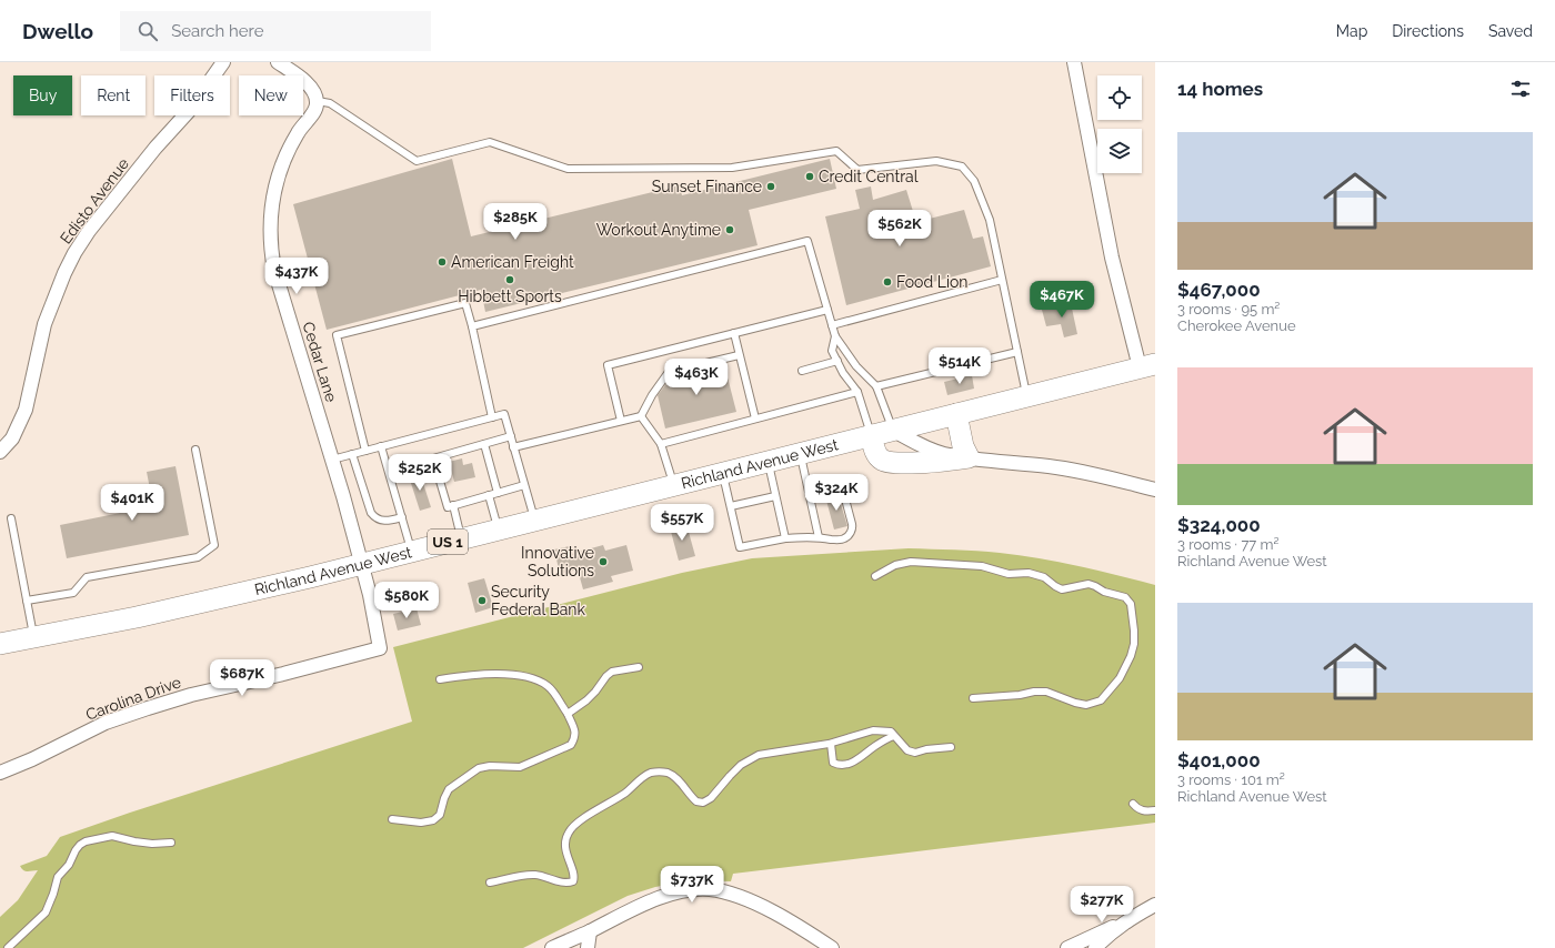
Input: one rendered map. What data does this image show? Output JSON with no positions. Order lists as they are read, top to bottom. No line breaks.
{"streets":{"main road":["Richland Avenue West","US 1"],"street":["Edisto Avenue","Cedar Lane","Carolina Drive"]},"crossings":[["Cedar Lane","Richland Avenue West"],["Cedar Lane","Carolina Drive"],["Richland Avenue West","Carolina Drive"]],"places":["Credit Central","Sunset Finance","Workout Anytime","American Freight","Hibbett Sports","Food Lion","Innovative Solutions","Security Federal Bank"],"page":{"header":"Dwello","search":"Search here","nav":["Map","Directions","Saved"],"heading":"14 homes","chip":["Buy","Rent","Filters","New"],"list":[{"name":"$467,000","note":"3 rooms · 95 m² · Cherokee Avenue"},{"name":"$324,000","note":"3 rooms · 77 m² · Richland Avenue West"},{"name":"$401,000","note":"3 rooms · 101 m² · Richland Avenue West"}],"price":["$285K","$562K","$437K","$467K","$514K","$463K","$252K","$324K","$401K","$557K","$580K","$687K","$737K","$277K"]}}
